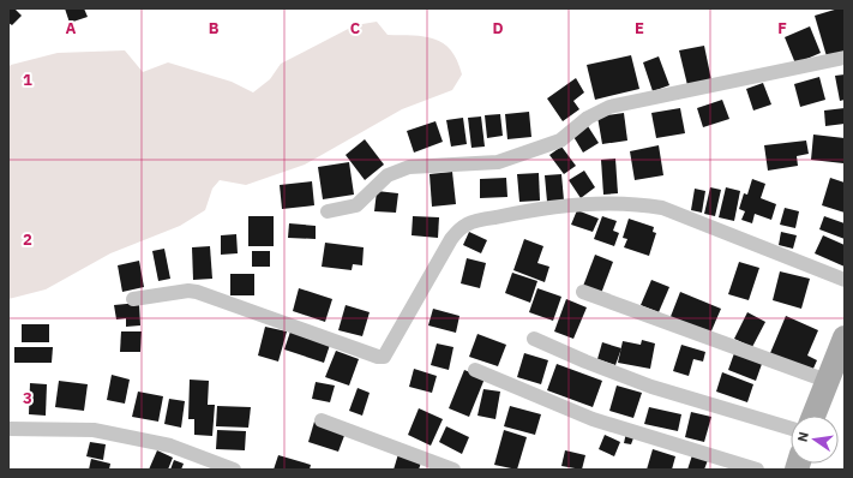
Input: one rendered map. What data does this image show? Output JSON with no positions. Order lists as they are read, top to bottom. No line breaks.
{"north":"left","grid":{"columns":["A","B","C","D","E","F"],"rows":["1","2","3"]}}
